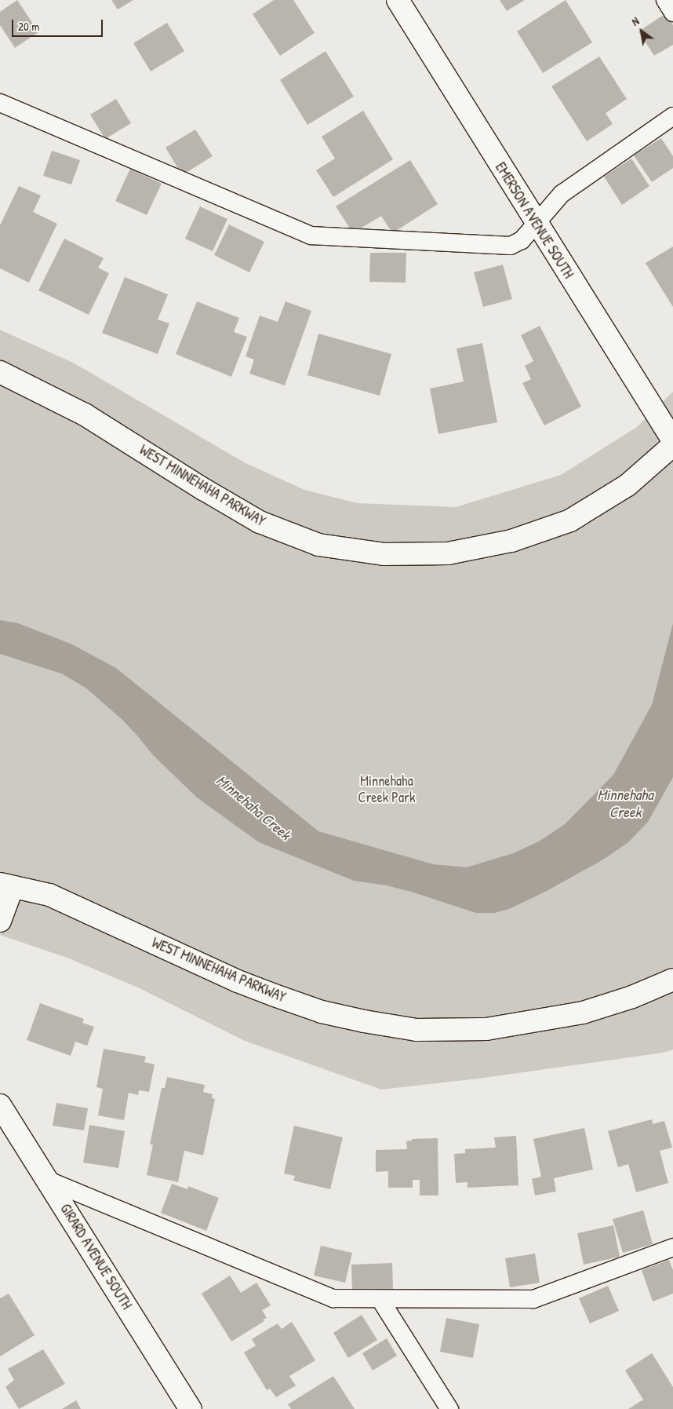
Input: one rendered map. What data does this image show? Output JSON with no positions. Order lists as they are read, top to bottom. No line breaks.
{"streets":{"street":["EMERSON AVENUE SOUTH","WEST MINNEHAHA PARKWAY","GIRARD AVENUE SOUTH"]},"water":["Minnehaha Creek"],"parks":["Minnehaha Creek Park"],"scale_bar":"20 m","north":"top left"}
